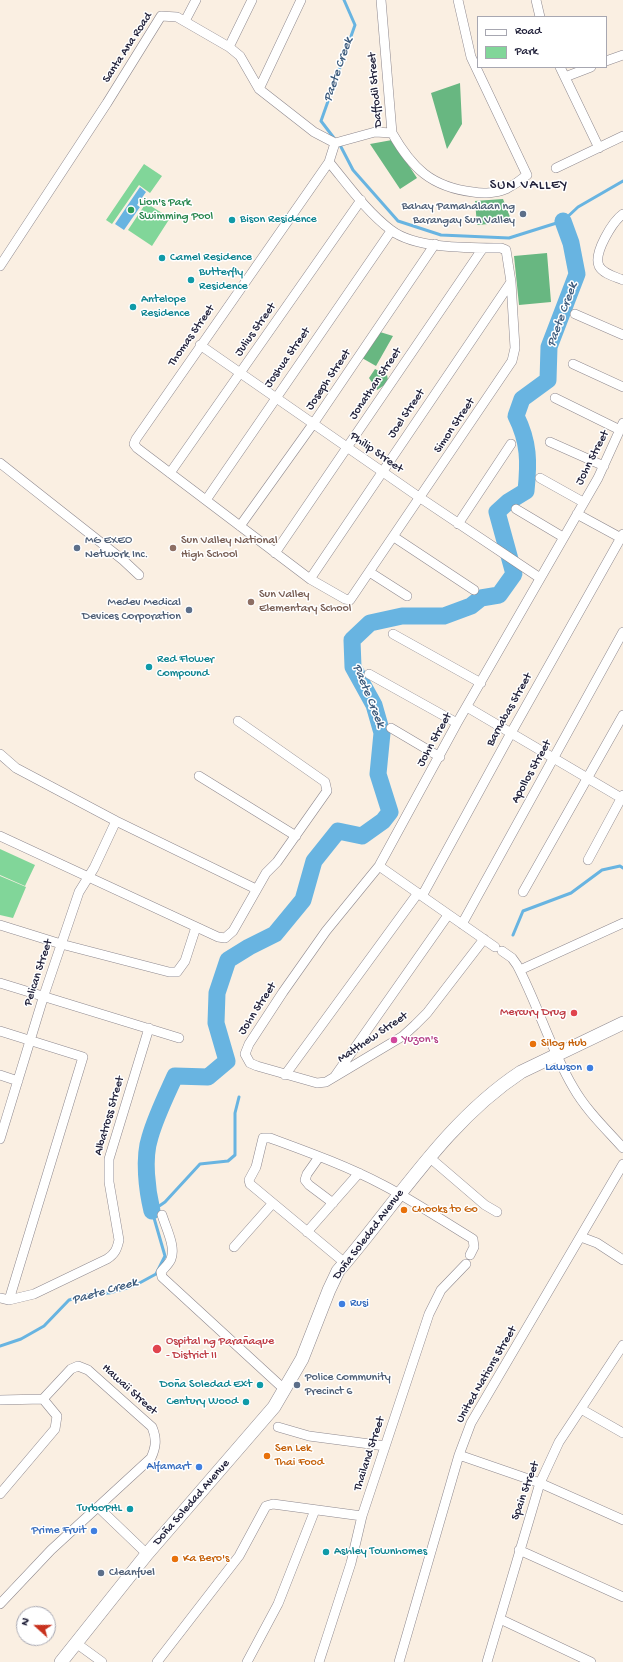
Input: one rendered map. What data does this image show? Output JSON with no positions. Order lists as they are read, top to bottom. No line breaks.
{"streets":{"main road":["Doña Soledad Avenue"],"street":["Santa Ana Road","Daffodil Street","Julius Street","Thomas Street","Joshua Street","Joseph Street","Jonathan Street","Joel Street","Simon Street","Philip Street","John Street","Barnabas Street","Apollos Street","Pelican Street","Matthew Street","Albatross Street","United Nations Street","Hawaii Street","Thailand Street","Spain Street"]},"crossings":[["Santa Ana Road","Thomas Street"],["Julius Street","Thomas Street"],["Julius Street","Philip Street"],["Thomas Street","Philip Street"],["Joshua Street","Philip Street"],["Joseph Street","Philip Street"],["Jonathan Street","Simon Street"],["Jonathan Street","Philip Street"],["Joel Street","Simon Street"],["Joel Street","Philip Street"],["Simon Street","Philip Street"],["Philip Street","John Street"],["John Street","Matthew Street"],["Barnabas Street","Matthew Street"]],"districts":["SUN VALLEY"],"water":["Paete Creek"],"places":["Lion's Park Swimming Pool","Bahay Pamahalaan ng Barangay Sun Valley","Bison Residence","Camel Residence","Butterfly Residence","Antelope Residence","MG EXEO Network Inc.","Sun Valley National High School","Sun Valley Elementary School","Medev Medical Devices Corporation","Red Flower Compound","Mercury Drug","Yuzon's","Silog Hub","Lawson","Chooks to Go","Rusi","Ospital ng Parañaque - District II","Doña Soledad Ext","Police Community Precinct 6","Century Wood","Sen Lek Thai Food","Alfamart","TurboPHL","Prime Fruit","Ashley Townhomes","Ka Bero's","Cleanfuel"],"legend":["Road","Park"],"north":"left"}
